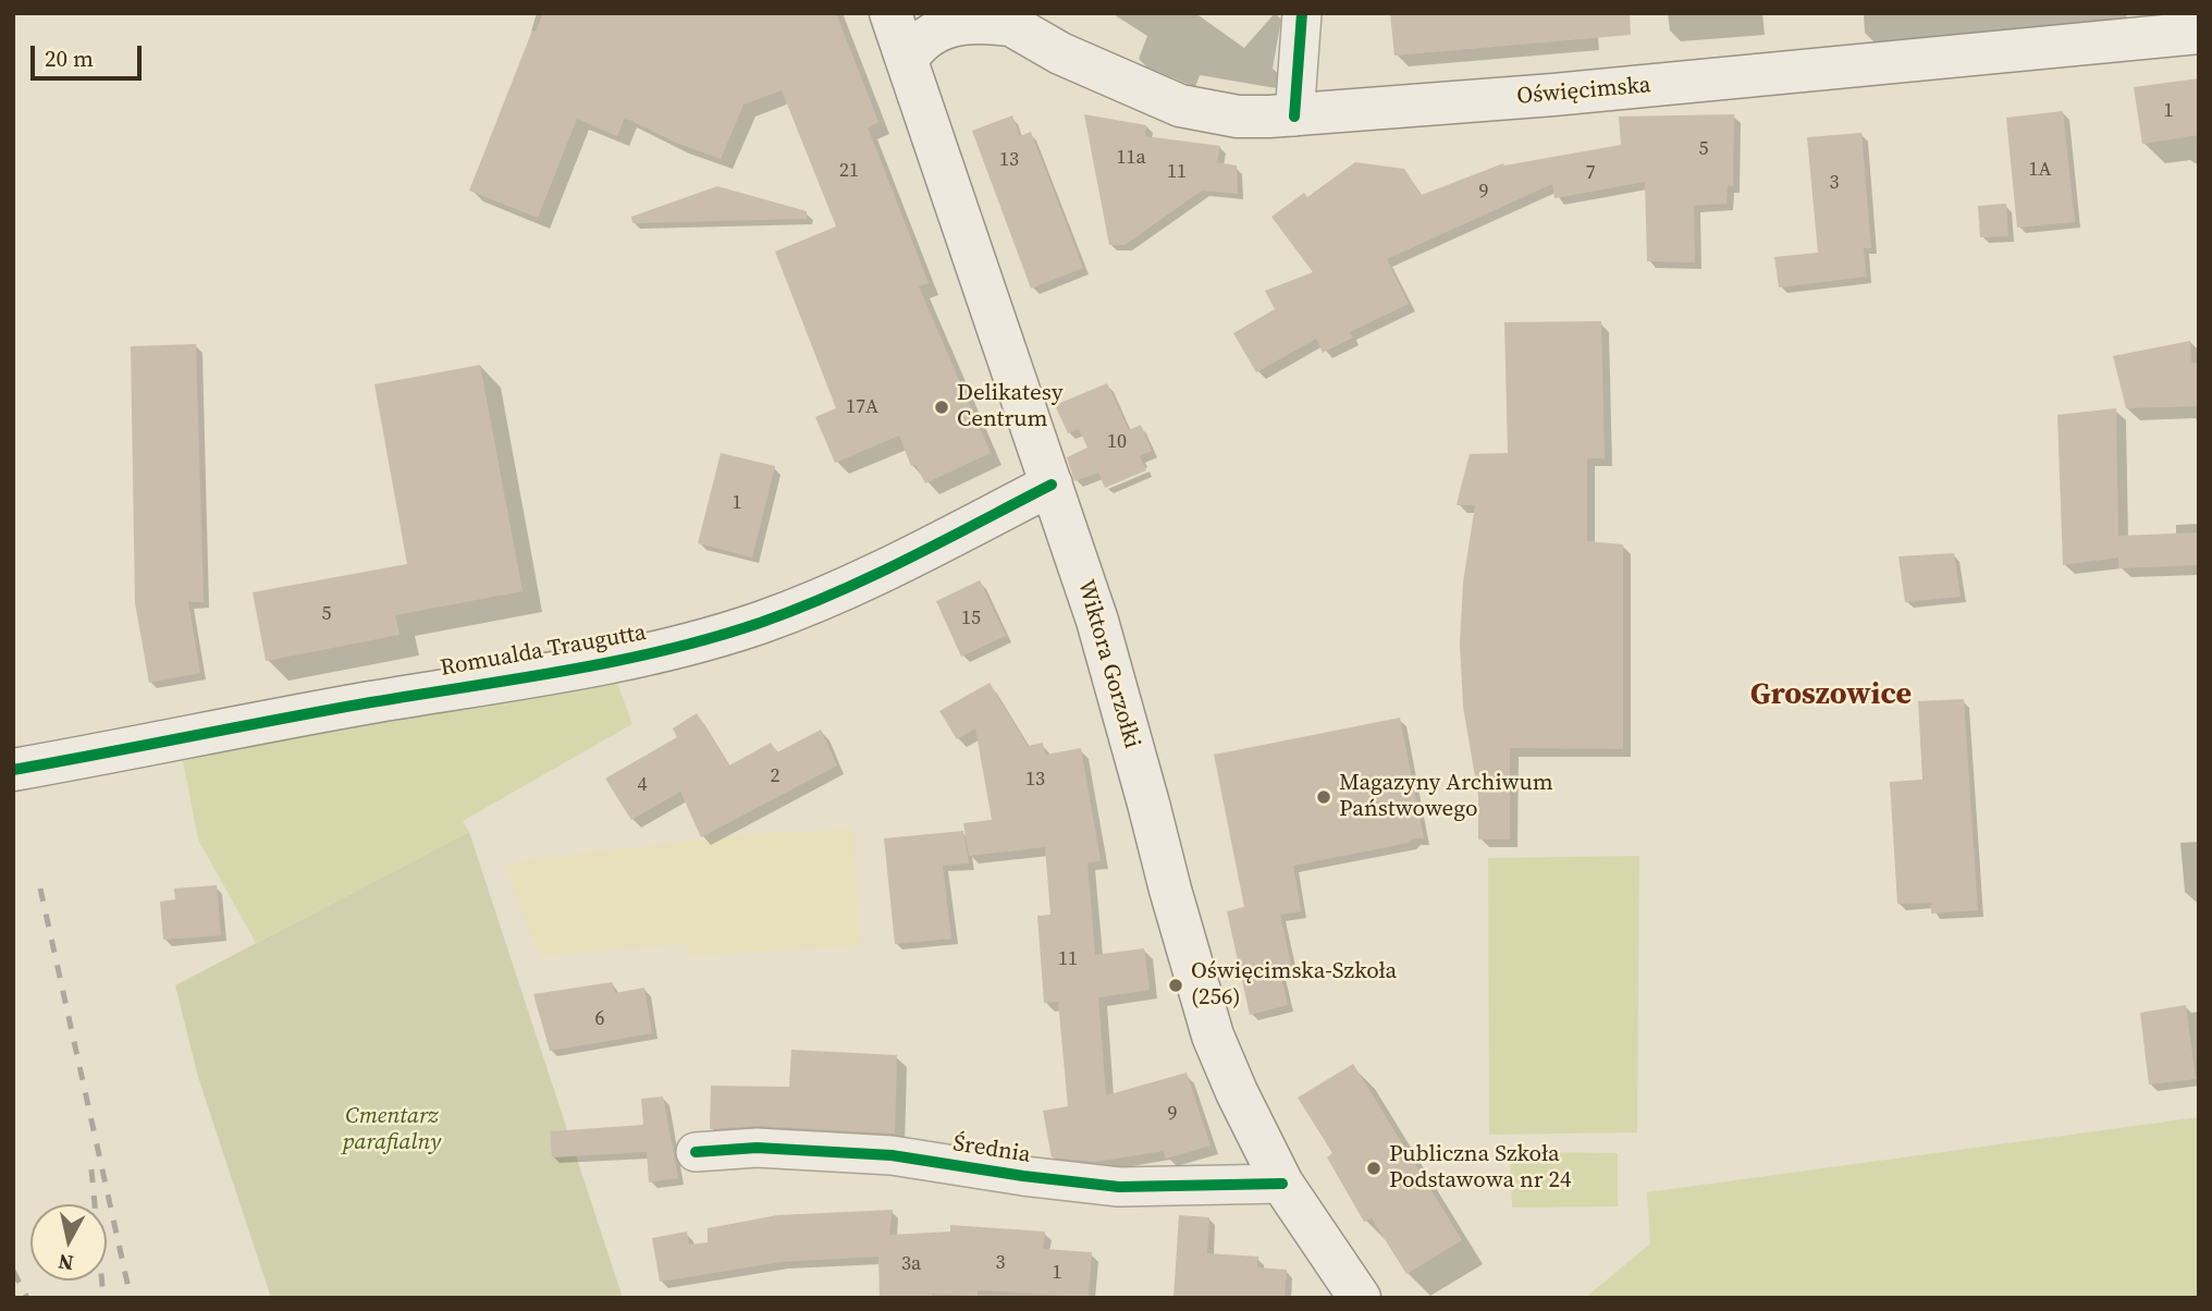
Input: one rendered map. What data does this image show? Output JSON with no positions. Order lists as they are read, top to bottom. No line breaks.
{"streets":{"main road":["Oświęcimska","Romualda Traugutta","Wiktora Gorzołki"],"street":["Średnia"]},"crossings":[["Romualda Traugutta","Wiktora Gorzołki"],["Wiktora Gorzołki","Średnia"]],"districts":["Groszowice"],"parks":["Cmentarz parafialny"],"places":["Delikatesy Centrum","Magazyny Archiwum Państwowego","Oświęcimska-Szkoła (256)","Publiczna Szkoła Podstawowa nr 24"],"house_numbers":["1","5","11a","13","1A","21","11","7","3","9","17A","10","1","5","15","2","13","4","11","6","9","3","3a","1"],"scale_bar":"20 m","north":"bottom"}
